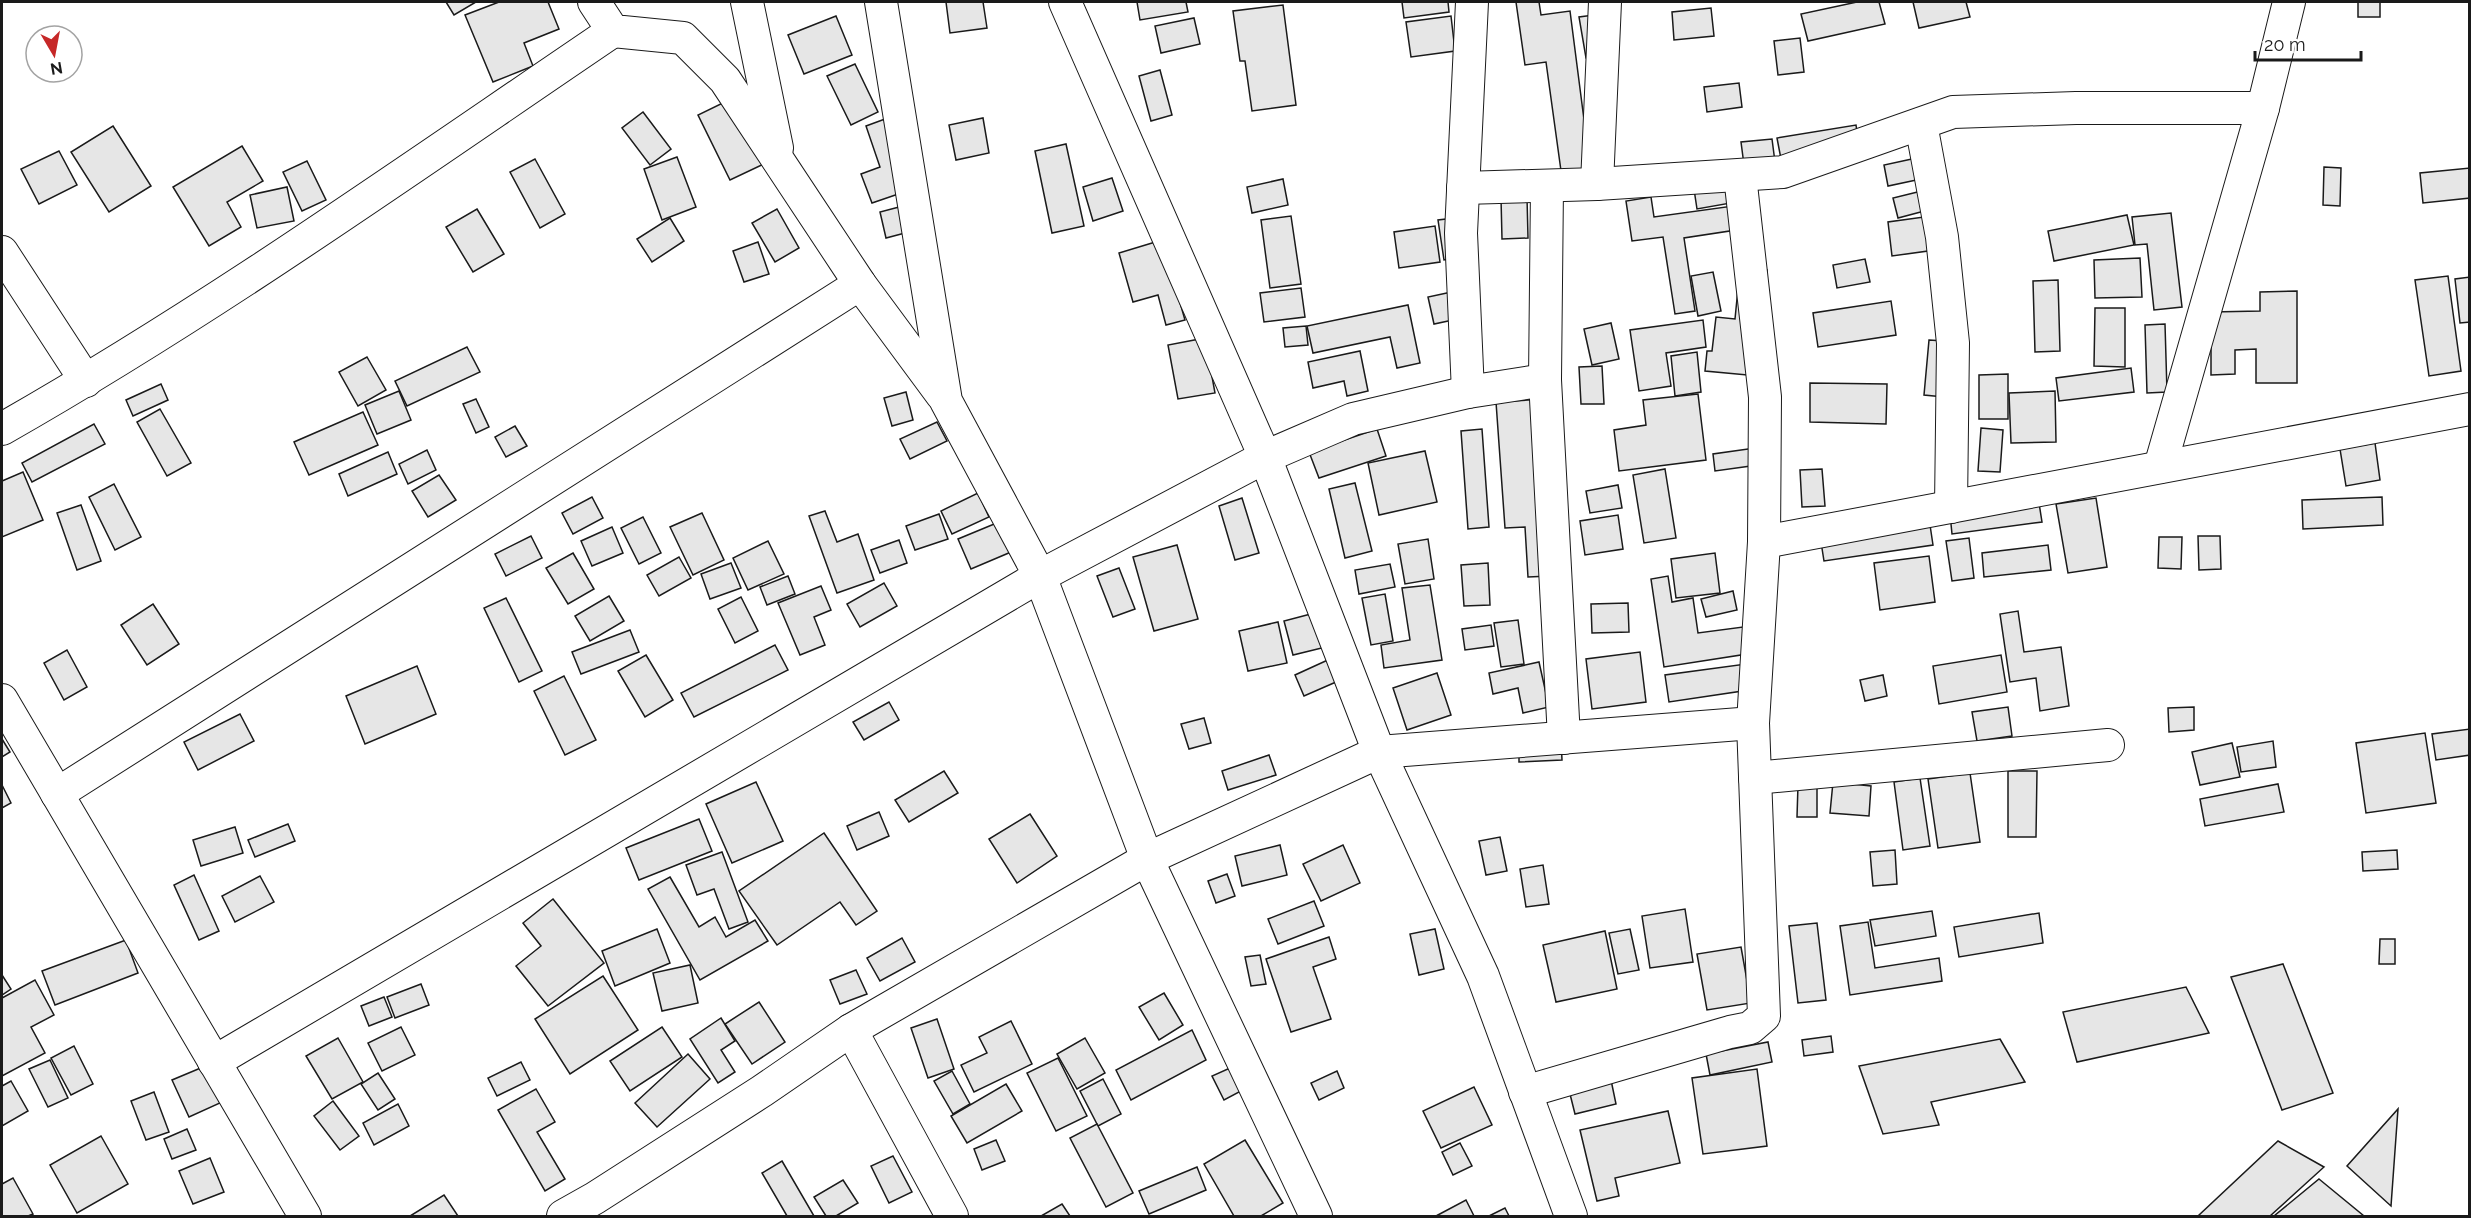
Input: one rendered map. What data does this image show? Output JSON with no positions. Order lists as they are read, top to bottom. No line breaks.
{"scale_bar":"20 m","north":"bottom"}
